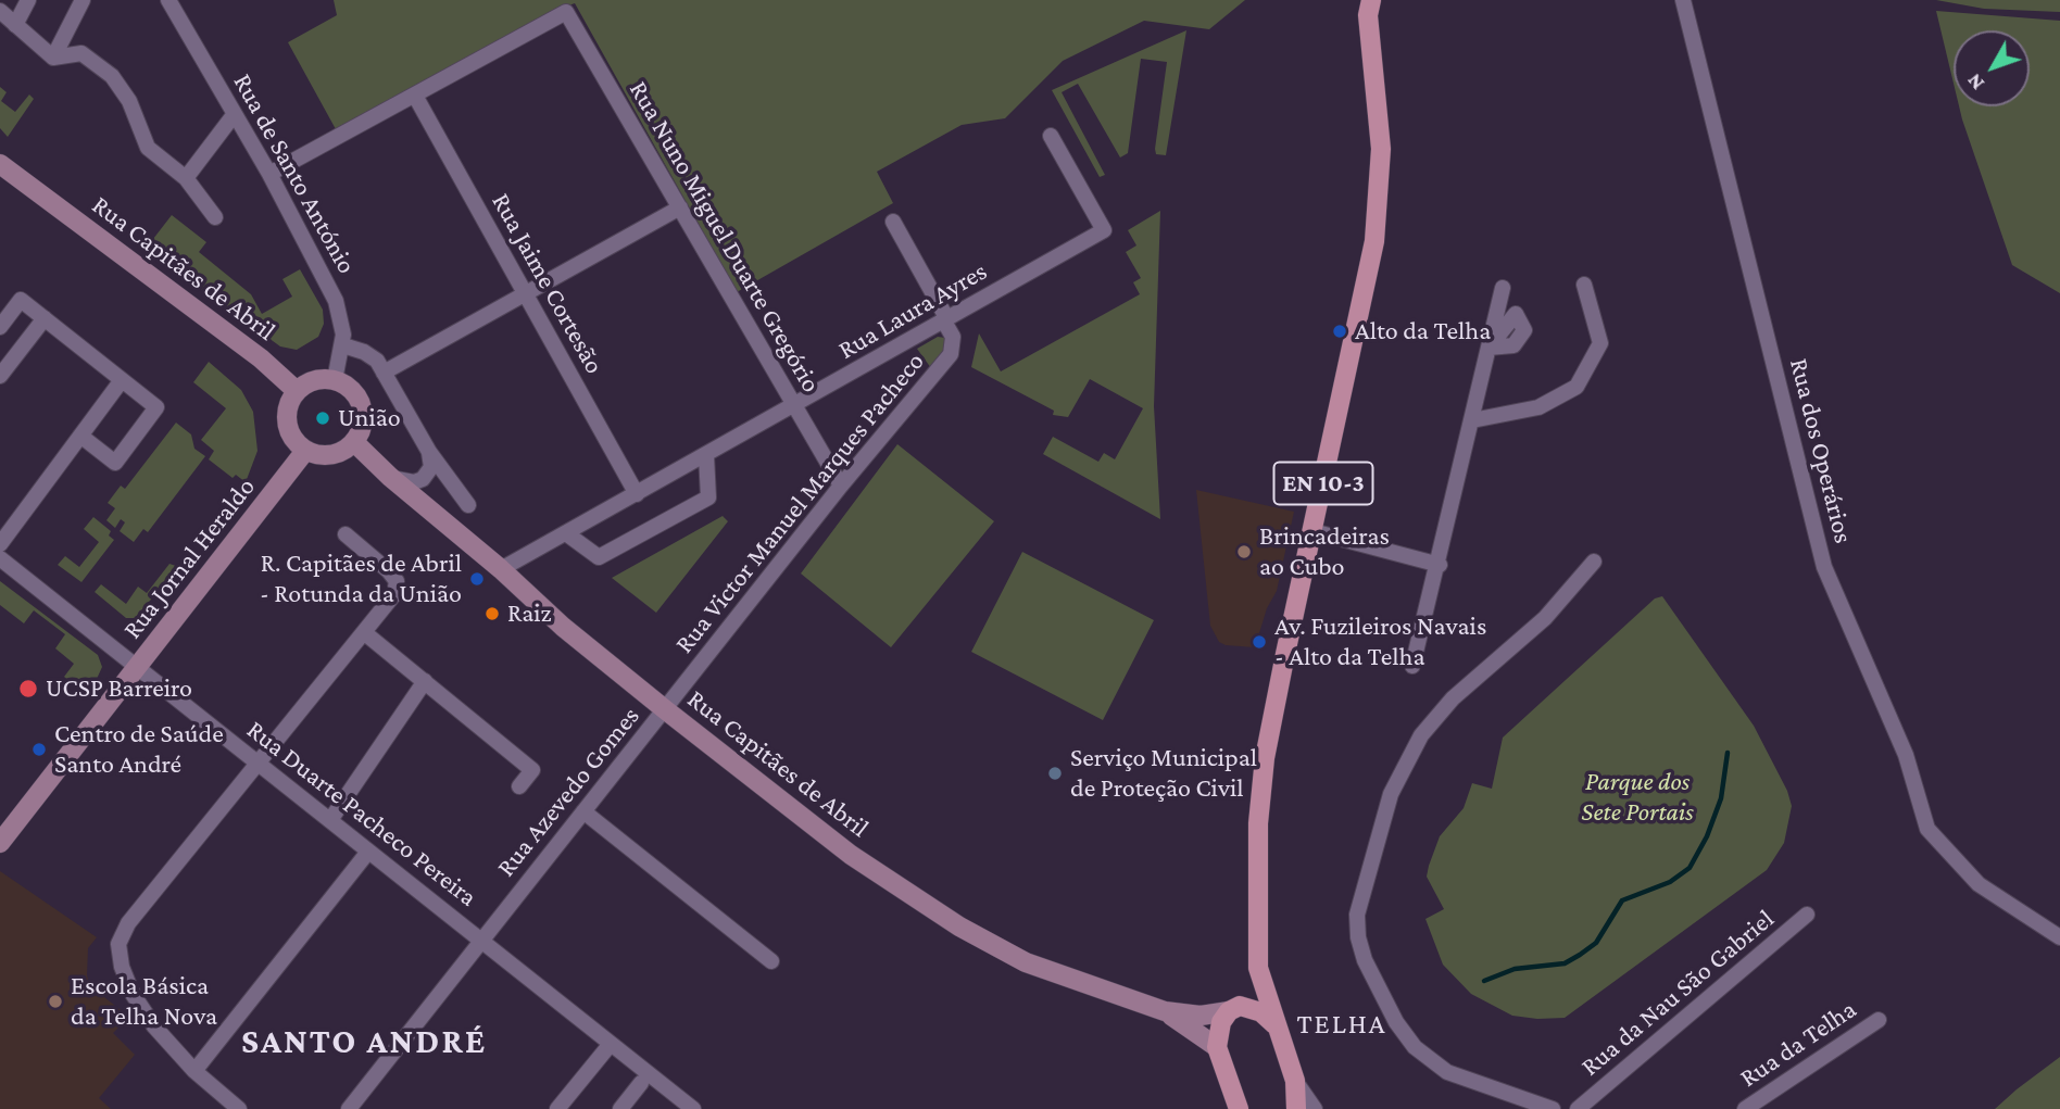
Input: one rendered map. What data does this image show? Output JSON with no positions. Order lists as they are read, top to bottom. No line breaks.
{"streets":{"main road":["Rua Capitães de Abril","EN 10-3","Rua Jornal Heraldo"],"street":["Rua de Santo António","Rua Nuno Miguel Duarte Gregório","Rua Jaime Cortesão","Rua Laura Ayres","Rua dos Operários","Rua Victor Manuel Marques Pacheco","Rua Azevedo Gomes","Rua Duarte Pacheco Pereira","Rua da Nau São Gabriel","Rua da Telha"]},"crossings":[["Rua de Santo António","Rua Capitães de Abril"],["Rua de Santo António","Rua Jornal Heraldo"],["Rua Nuno Miguel Duarte Gregório","Rua Jaime Cortesão"],["Rua Nuno Miguel Duarte Gregório","Rua Laura Ayres"],["Rua Nuno Miguel Duarte Gregório","Rua Victor Manuel Marques Pacheco"],["Rua Capitães de Abril","Rua Laura Ayres"],["Rua Capitães de Abril","EN 10-3"],["Rua Capitães de Abril","Rua Victor Manuel Marques Pacheco"],["Rua Capitães de Abril","Rua Jornal Heraldo"],["Rua Capitães de Abril","Rua Azevedo Gomes"],["Rua Jaime Cortesão","Rua Laura Ayres"],["Rua Laura Ayres","Rua Victor Manuel Marques Pacheco"],["Rua Victor Manuel Marques Pacheco","Rua Azevedo Gomes"],["Rua Jornal Heraldo","Rua Duarte Pacheco Pereira"],["Rua Azevedo Gomes","Rua Duarte Pacheco Pereira"]],"districts":["TELHA","SANTO ANDRÉ"],"parks":["Parque dos Sete Portais"],"places":["Alto da Telha","União","Brincadeiras ao Cubo","R. Capitães de Abril - Rotunda da União","Raiz","Av. Fuzileiros Navais - Alto da Telha","UCSP Barreiro","Centro de Saúde Santo André","Serviço Municipal de Proteção Civil","Escola Básica da Telha Nova"],"north":"bottom left"}
